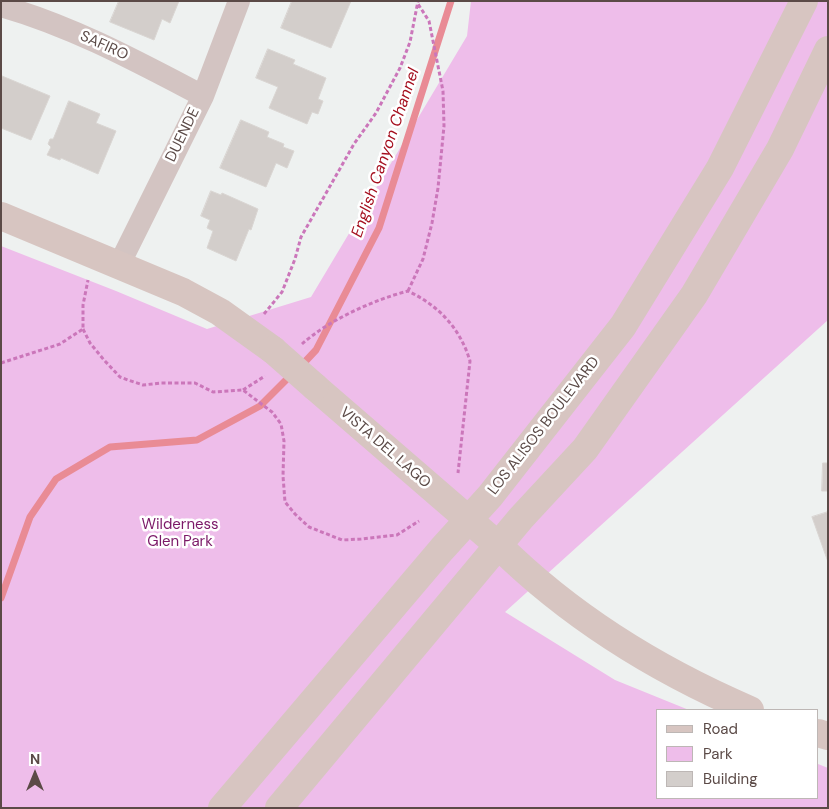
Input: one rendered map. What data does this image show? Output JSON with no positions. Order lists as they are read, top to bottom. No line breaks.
{"streets":{"main road":["LOS ALISOS BOULEVARD","VISTA DEL LAGO"],"street":["SAFIRO","DUENDE"]},"crossings":[["SAFIRO","DUENDE"],["DUENDE","VISTA DEL LAGO"],["LOS ALISOS BOULEVARD","VISTA DEL LAGO"]],"water":["English Canyon Channel"],"parks":["Wilderness Glen Park"],"legend":["Road","Park","Building"],"north":"top"}
